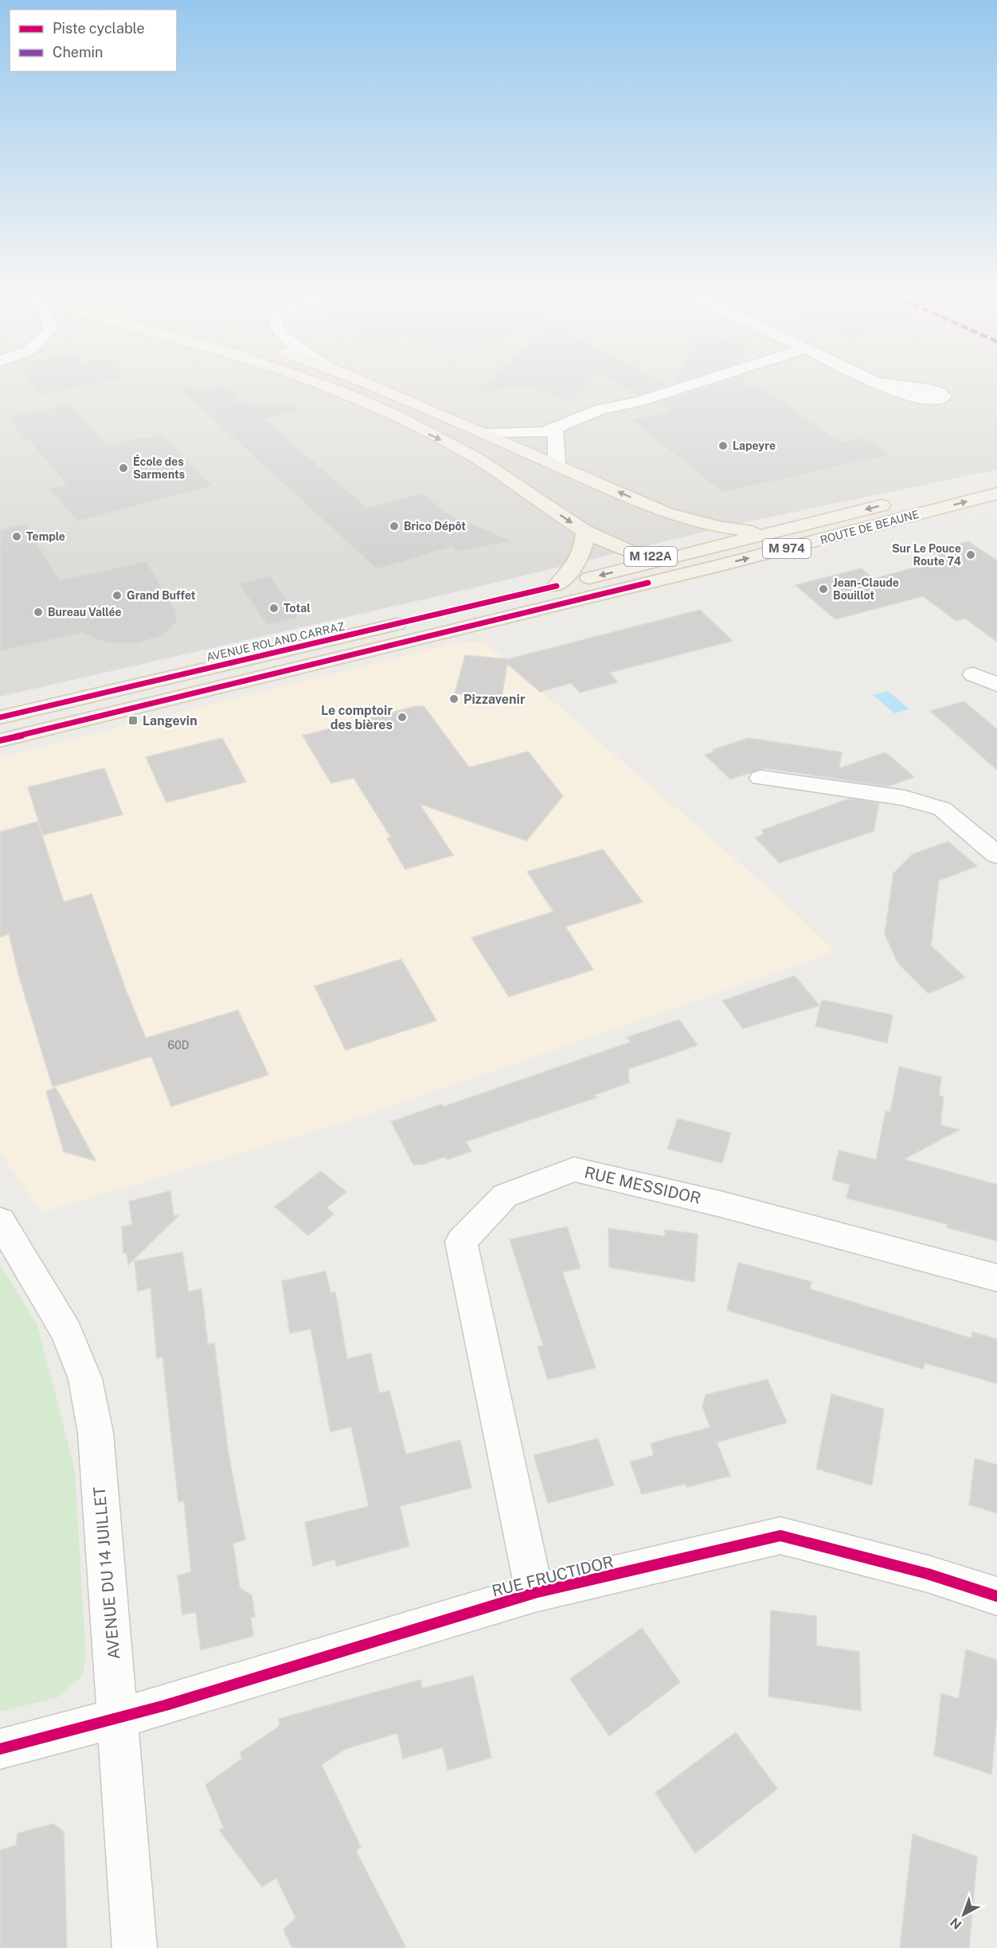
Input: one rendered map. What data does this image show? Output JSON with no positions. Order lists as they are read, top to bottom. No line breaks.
{"streets":{"main road":["ROUTE DE BEAUNE","M 974","M 122A","AVENUE ROLAND CARRAZ"],"street":["RUE MESSIDOR","AVENUE DU 14 JUILLET","RUE FRUCTIDOR"]},"crossings":[["ROUTE DE BEAUNE","M 122A"],["ROUTE DE BEAUNE","AVENUE ROLAND CARRAZ"],["RUE MESSIDOR","RUE FRUCTIDOR"],["AVENUE DU 14 JUILLET","RUE FRUCTIDOR"]],"places":{"other":["Lapeyre","École des Sarments","Brico Dépôt","Temple","Sur Le Pouce Route 74","Jean-Claude Bouillot","Grand Buffet","Total","Bureau Vallée","Pizzavenir","Le comptoir des bières"],"transit":["Langevin"]},"house_numbers":["60D"],"legend":["Piste cyclable","Chemin"],"north":"bottom left"}
